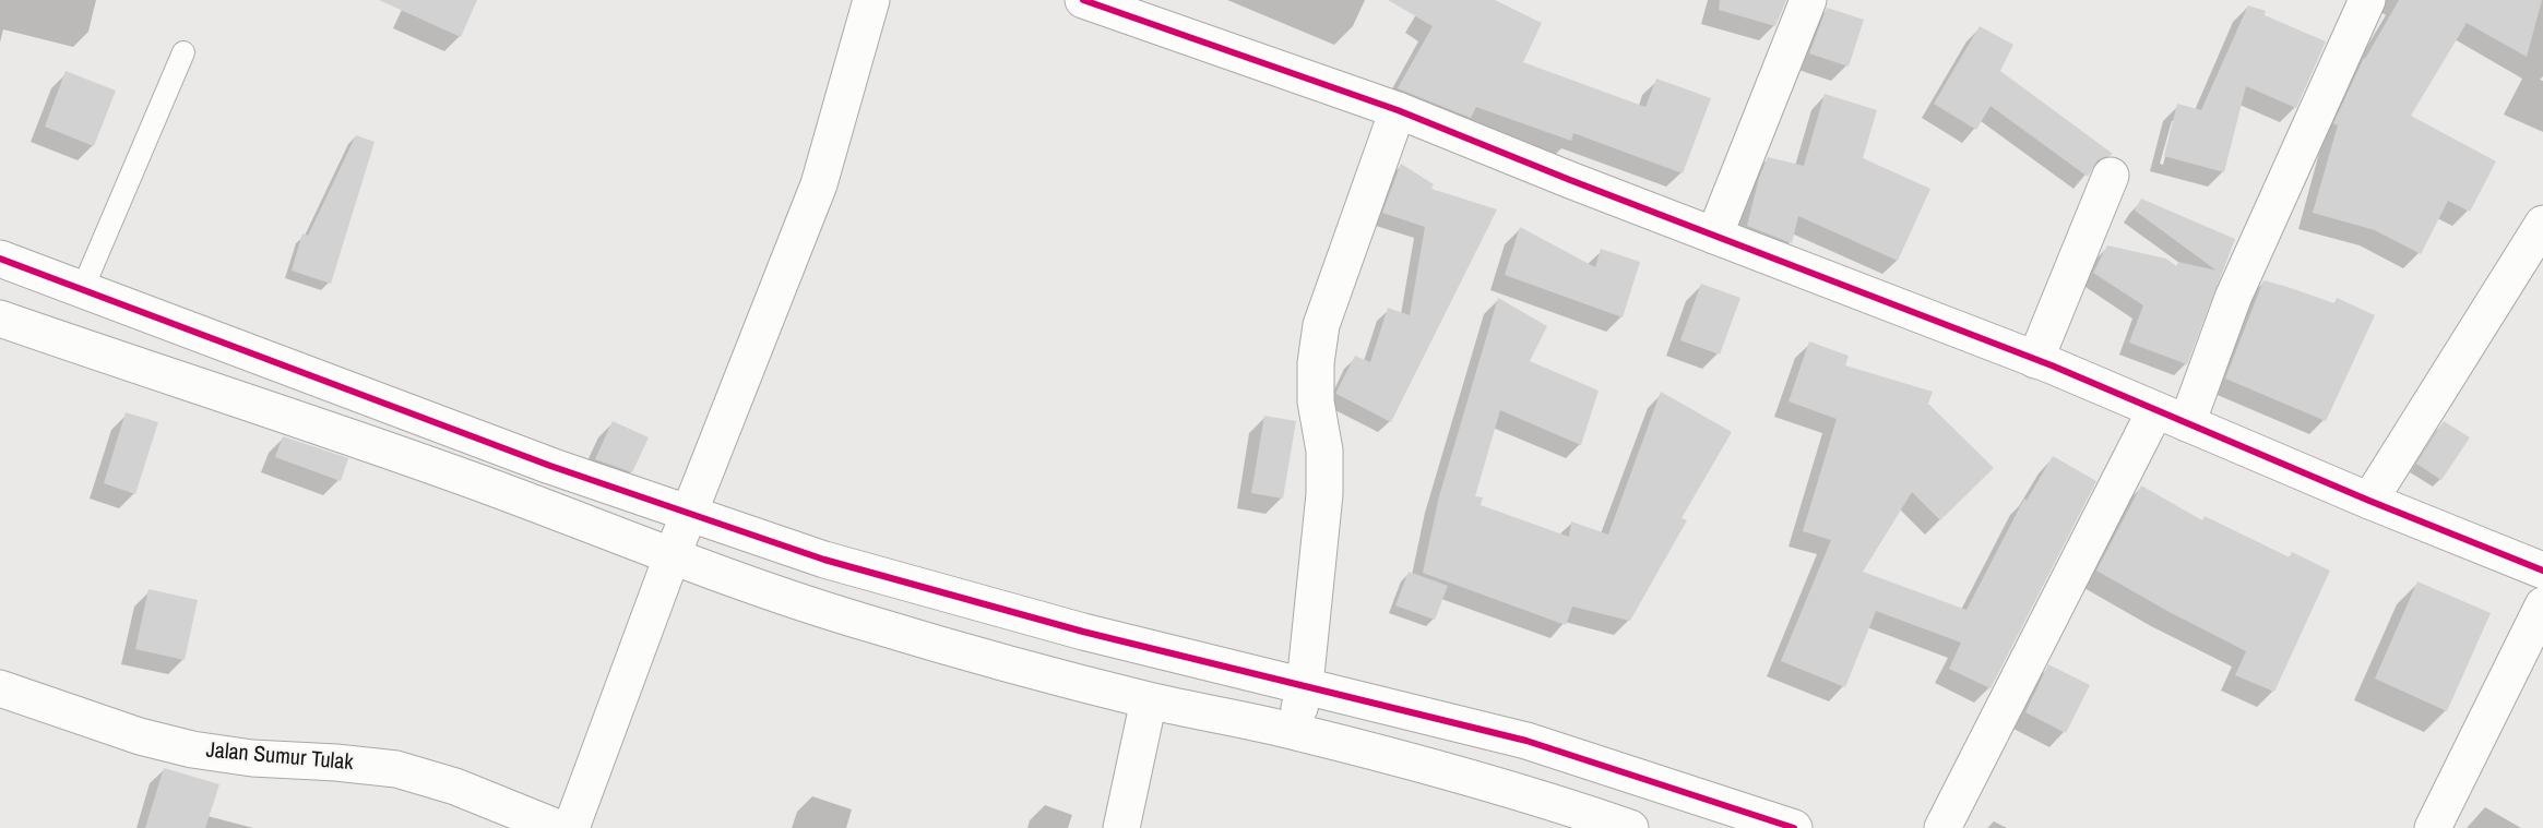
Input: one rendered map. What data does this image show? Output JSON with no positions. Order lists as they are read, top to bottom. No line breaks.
{"streets":{"street":["Jalan Sumur Tulak"]}}
